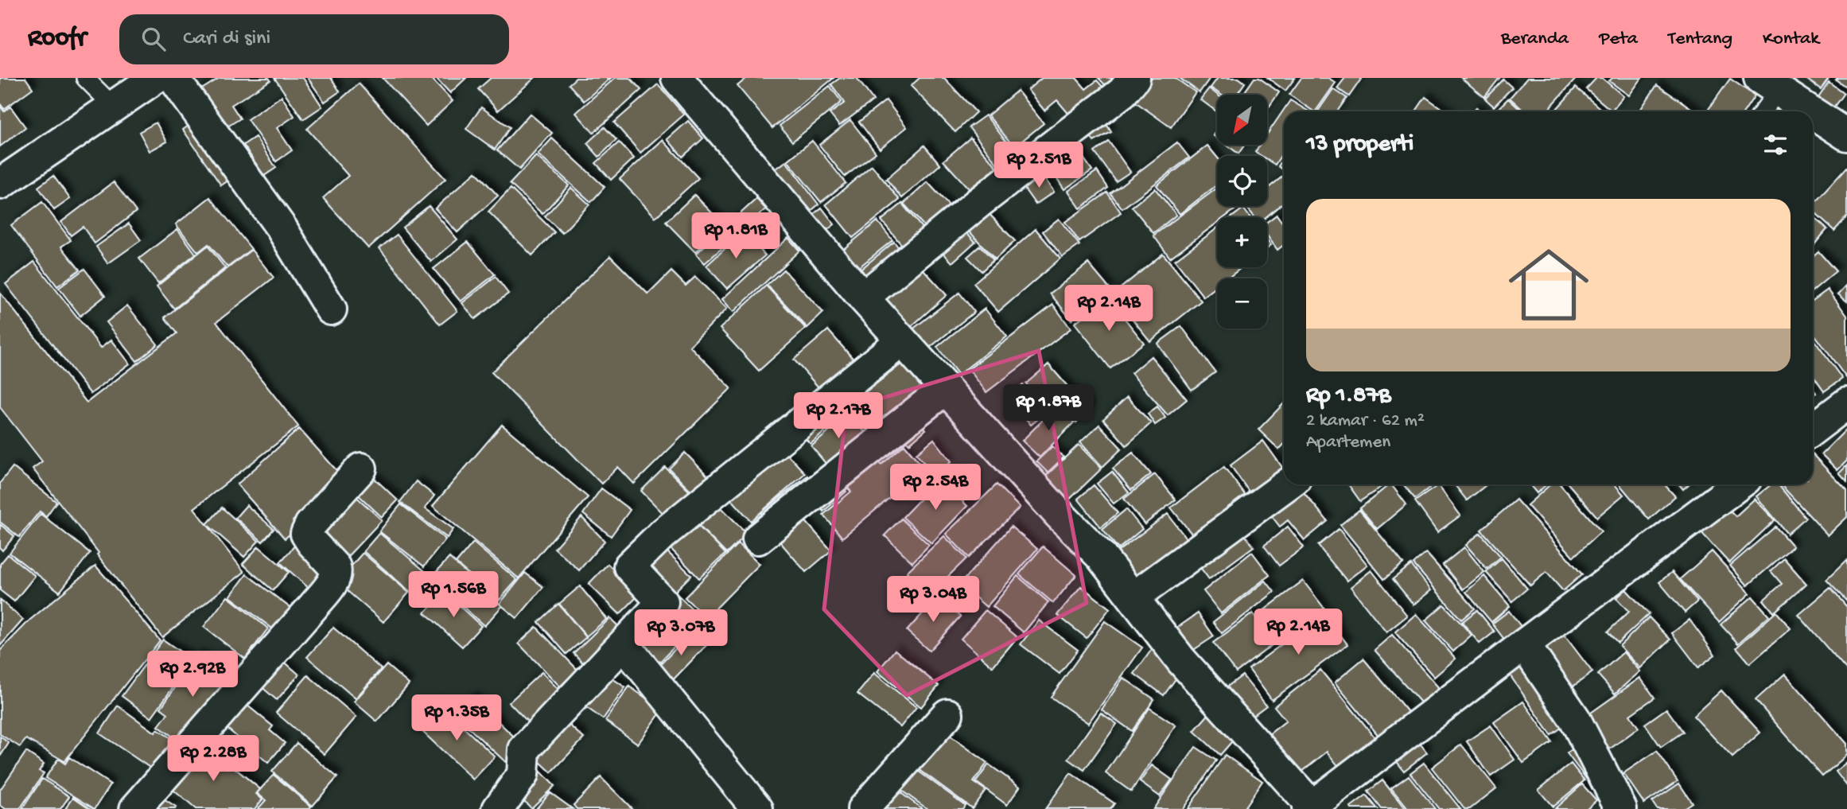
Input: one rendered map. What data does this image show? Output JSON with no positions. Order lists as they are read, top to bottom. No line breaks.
{"north":"bottom left","page":{"header":"Roofr","search":"Cari di sini","nav":["Beranda","Peta","Tentang","Kontak"],"map_buttons":["+","−"],"heading":"13 properti","price":["Rp 2.51B","Rp 1.81B","Rp 2.14B","Rp 1.87B","Rp 2.17B","Rp 2.54B","Rp 1.56B","Rp 3.04B","Rp 2.14B","Rp 3.07B","Rp 2.92B","Rp 1.35B","Rp 2.28B"],"list":[{"name":"Rp 1.87B","note":"2 kamar · 62 m² · Apartemen"}]}}
